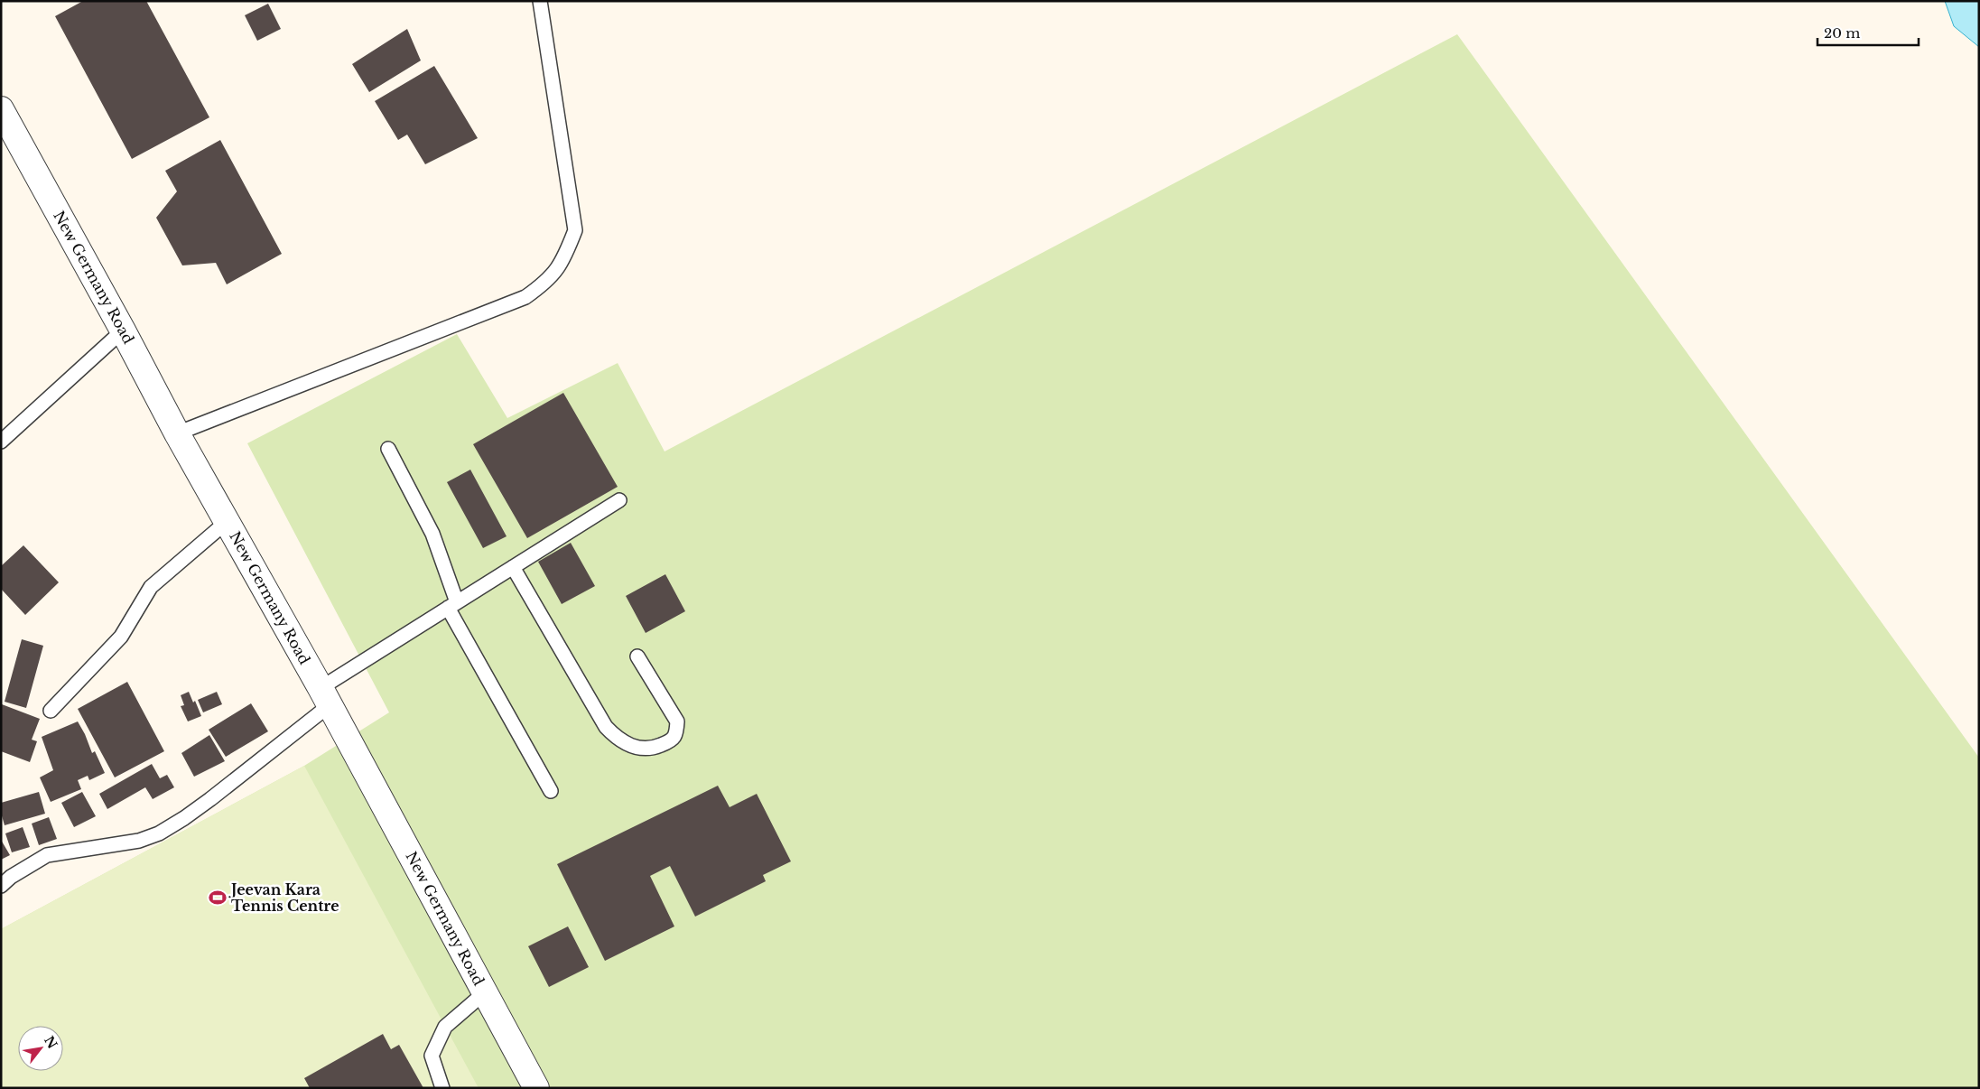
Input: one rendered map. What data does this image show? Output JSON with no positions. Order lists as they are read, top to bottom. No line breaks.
{"streets":{"street":["New Germany Road"]},"places":{"sports":["Jeevan Kara Tennis Centre"]},"scale_bar":"20 m","north":"top right"}
